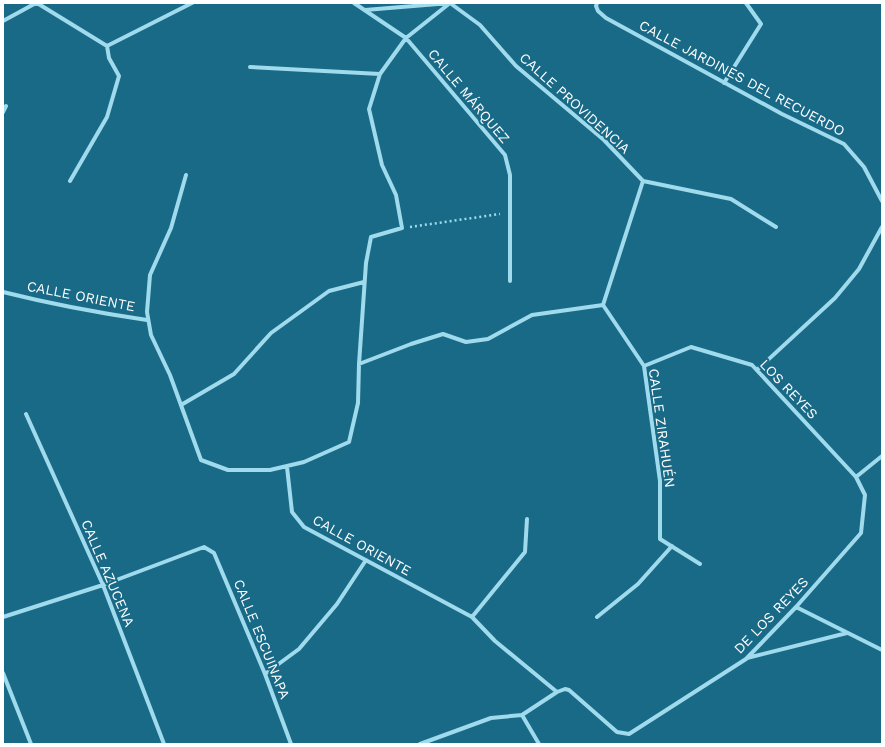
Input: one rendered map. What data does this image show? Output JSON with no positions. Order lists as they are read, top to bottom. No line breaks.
{"streets":{"street":["CALLE JARDINES DEL RECUERDO","CALLE MÁRQUEZ","CALLE PROVIDENCIA","CALLE ORIENTE","LOS REYES","CALLE ZIRAHUÉN","CALLE AZUCENA","DE LOS REYES","CALLE ESCUINAPA"]},"crossings":[["CALLE ORIENTE","DE LOS REYES"],["LOS REYES","CALLE ZIRAHUÉN"],["LOS REYES","DE LOS REYES"],["CALLE AZUCENA","CALLE ESCUINAPA"]]}
